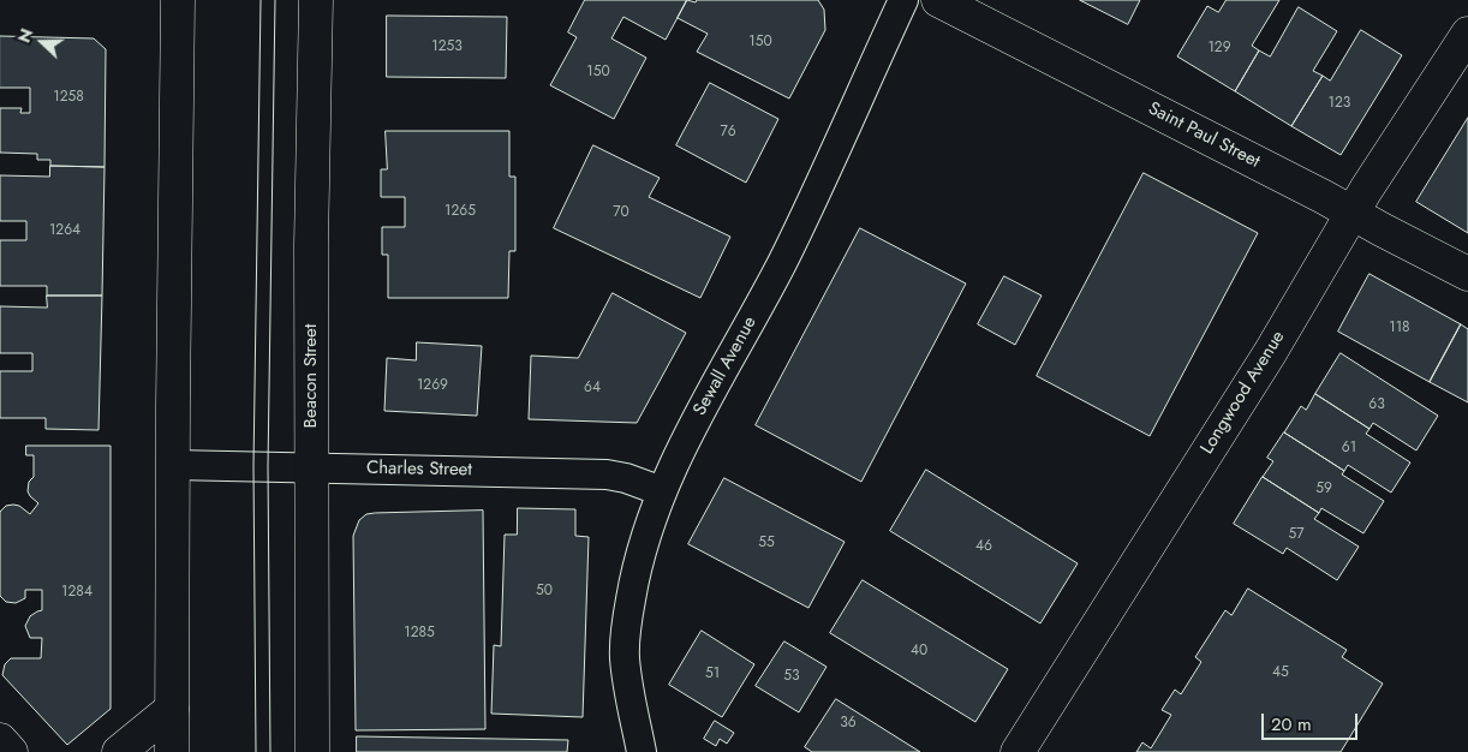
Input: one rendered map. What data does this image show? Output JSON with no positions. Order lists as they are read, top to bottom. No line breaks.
{"streets":{"main road":["Saint Paul Street","Beacon Street","Longwood Avenue"],"street":["Sewall Avenue","Charles Street"]},"crossings":[["Saint Paul Street","Longwood Avenue"],["Sewall Avenue","Charles Street"],["Beacon Street","Charles Street"]],"house_numbers":["150","1253","129","150","1258","123","76","1265","70","1264","118","1269","64","63","61","59","57","55","46","50","1284","1285","40","45","51","53","36"],"scale_bar":"20 m","north":"left"}
